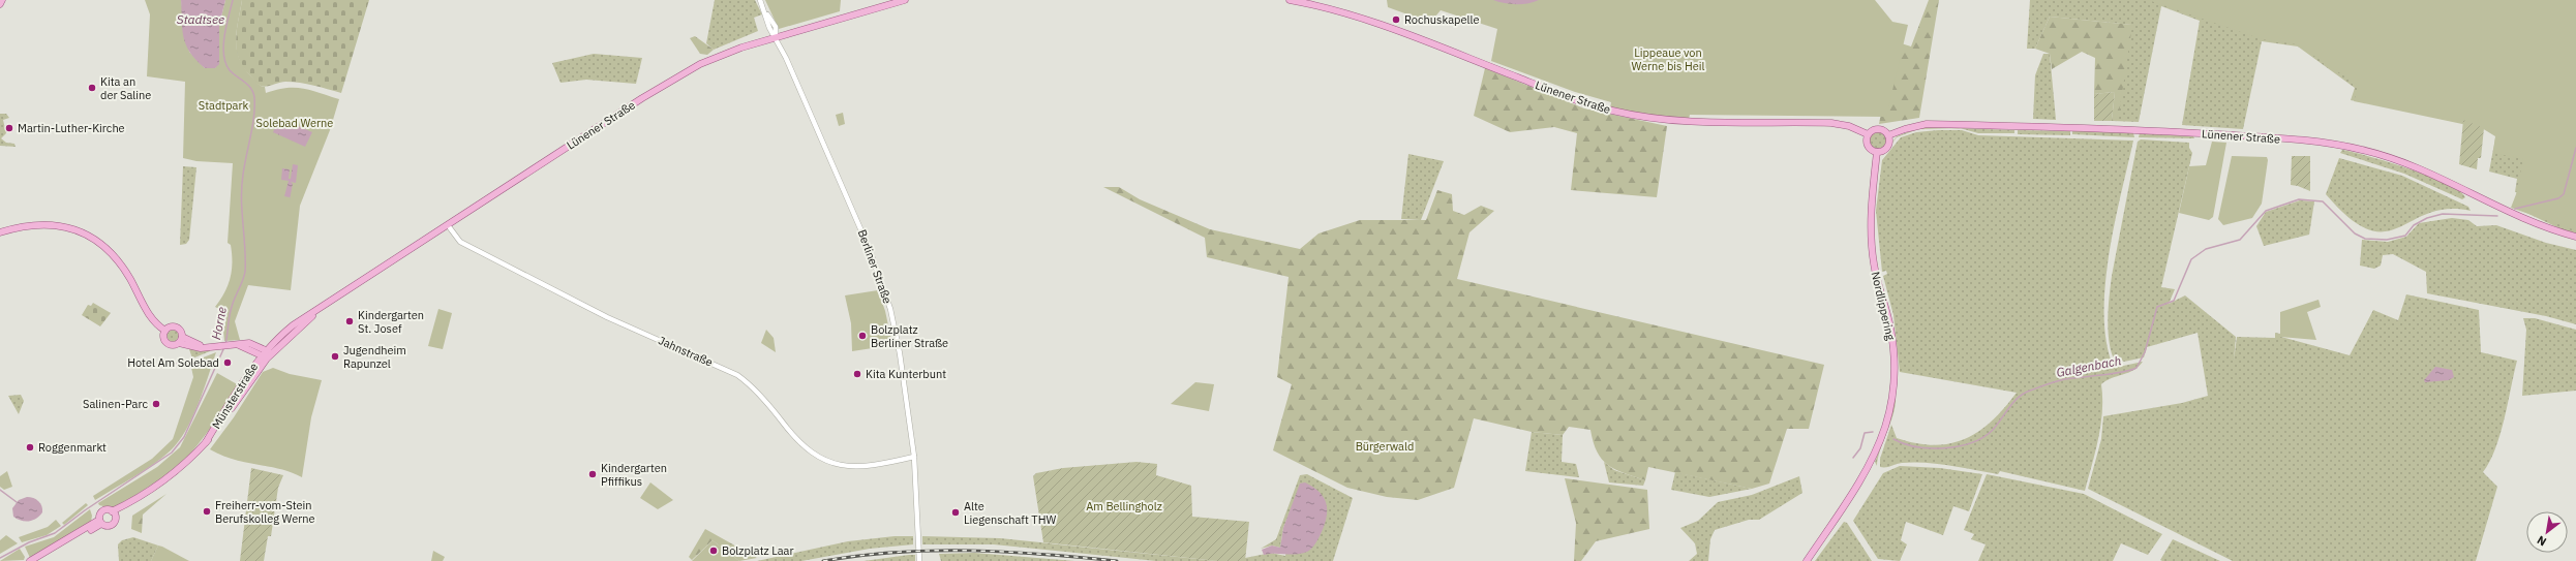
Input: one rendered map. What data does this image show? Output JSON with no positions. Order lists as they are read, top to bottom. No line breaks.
{"streets":{"main road":["Lünener Straße","Nordlippering","Münsterstraße"],"street":["Berliner Straße","Jahnstraße"]},"crossings":[["Lünener Straße","Berliner Straße"],["Lünener Straße","Nordlippering"],["Lünener Straße","Jahnstraße"],["Lünener Straße","Münsterstraße"],["Berliner Straße","Jahnstraße"]],"water":["Stadtsee","Horne","Galgenbach"],"parks":["Lippeaue von Werne bis Heil","Stadtpark","Solebad Werne","Bürgerwald","Am Bellingholz"],"places":["Rochuskapelle","Kita an der Saline","Martin-Luther-Kirche","Kindergarten St. Josef","Bolzplatz Berliner Straße","Jugendheim Rapunzel","Hotel Am Solebad","Kita Kunterbunt","Salinen-Parc","Roggenmarkt","Kindergarten Pfiffikus","Freiherr-vom-Stein Berufskolleg Werne","Alte Liegenschaft THW","Bolzplatz Laar"],"north":"bottom left"}
